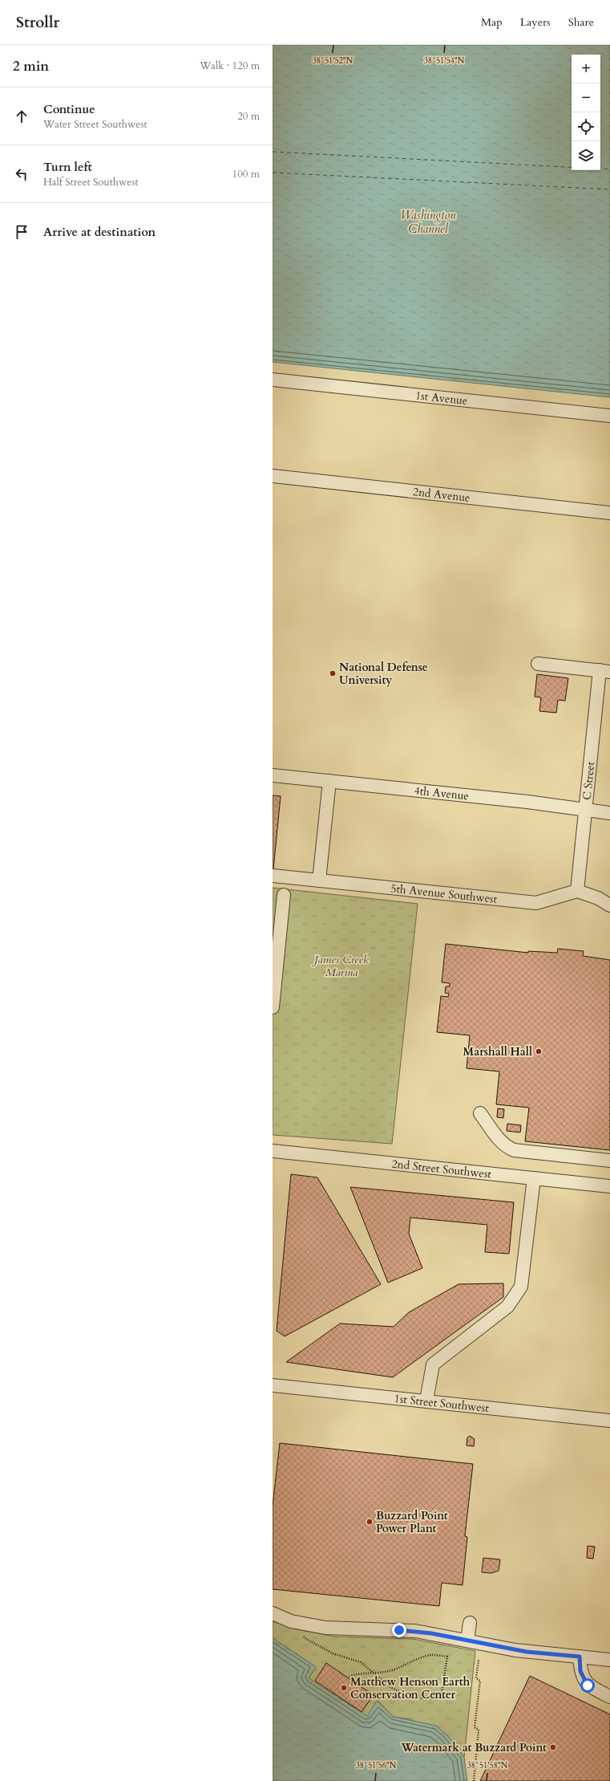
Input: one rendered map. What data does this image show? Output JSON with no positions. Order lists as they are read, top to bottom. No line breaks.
{"streets":{"street":["1st Avenue","2nd Avenue","C Street","4th Avenue","5th Avenue Southwest","2nd Street Southwest","1st Street Southwest"]},"crossings":[["C Street","4th Avenue"],["C Street","5th Avenue Southwest"]],"water":["Washington Channel"],"parks":["James Creek Marina"],"places":["National Defense University","Marshall Hall","Buzzard Point Power Plant","Matthew Henson Earth Conservation Center","Watermark at Buzzard Point"],"page":{"header":"Strollr","nav":["Map","Layers","Share"],"heading":["2 min","Walk · 120 m"],"map_buttons":["+","−"],"list":[["Continue","Water Street Southwest","20 m"],["Turn left","Half Street Southwest","100 m"],"Arrive at destination"]},"coordinates":["38°51'52\"N","38°51'54\"N","38°51'56\"N","38°51'58\"N"]}
